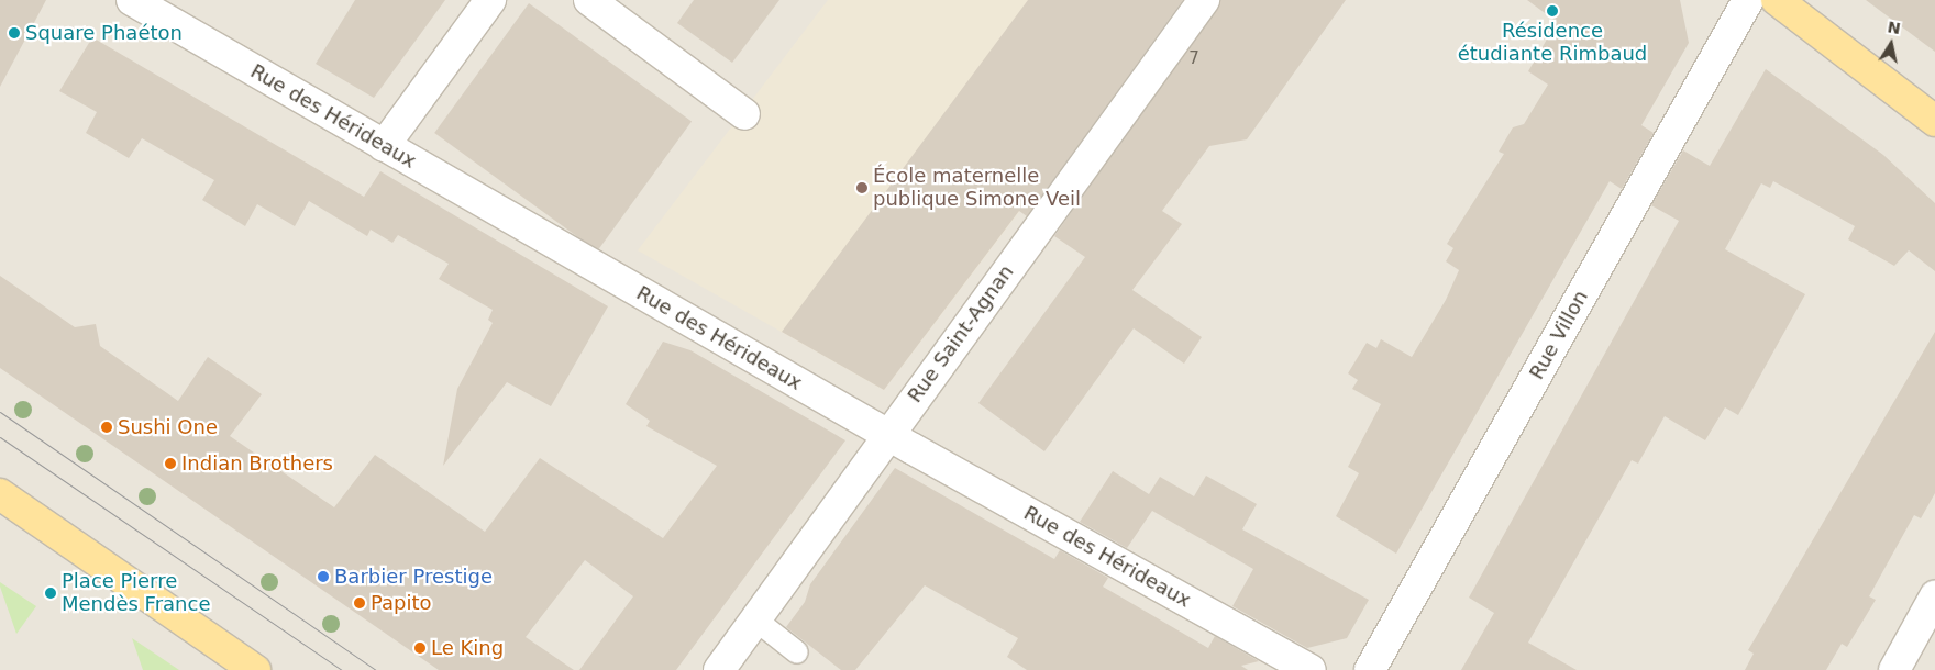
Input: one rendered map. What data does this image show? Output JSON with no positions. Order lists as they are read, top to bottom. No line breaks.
{"streets":{"street":["Rue des Hérideaux","Rue Saint-Agnan","Rue Villon"]},"crossings":[["Rue des Hérideaux","Rue Saint-Agnan"]],"places":["Résidence étudiante Rimbaud","Square Phaéton","École maternelle publique Simone Veil","Sushi One","Indian Brothers","Barbier Prestige","Place Pierre Mendès France","Papito","Le King"],"house_numbers":["7"],"north":"top"}
